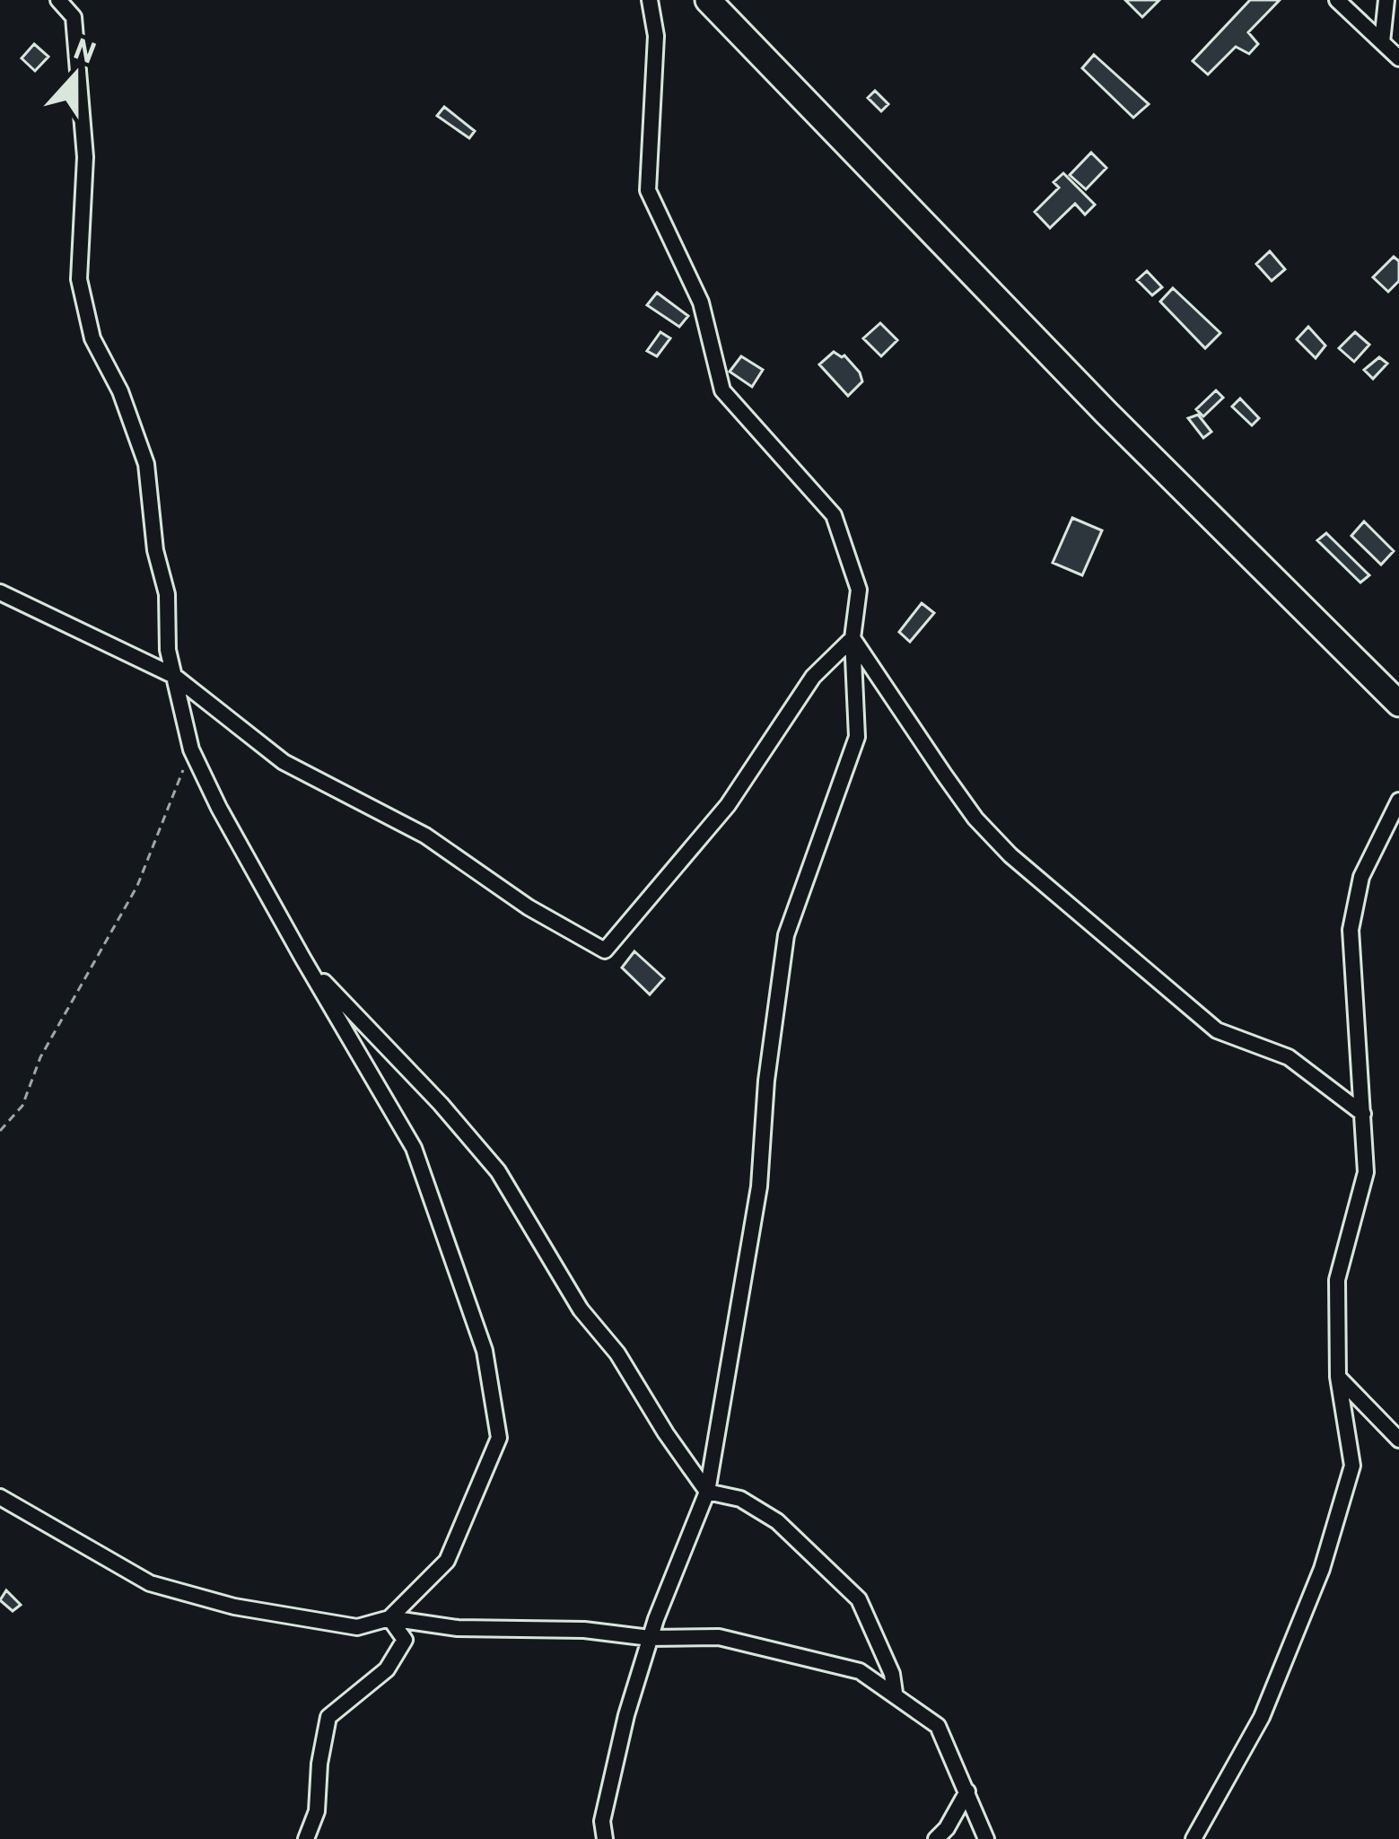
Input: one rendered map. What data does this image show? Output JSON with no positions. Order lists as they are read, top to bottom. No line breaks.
{"north":"top"}
